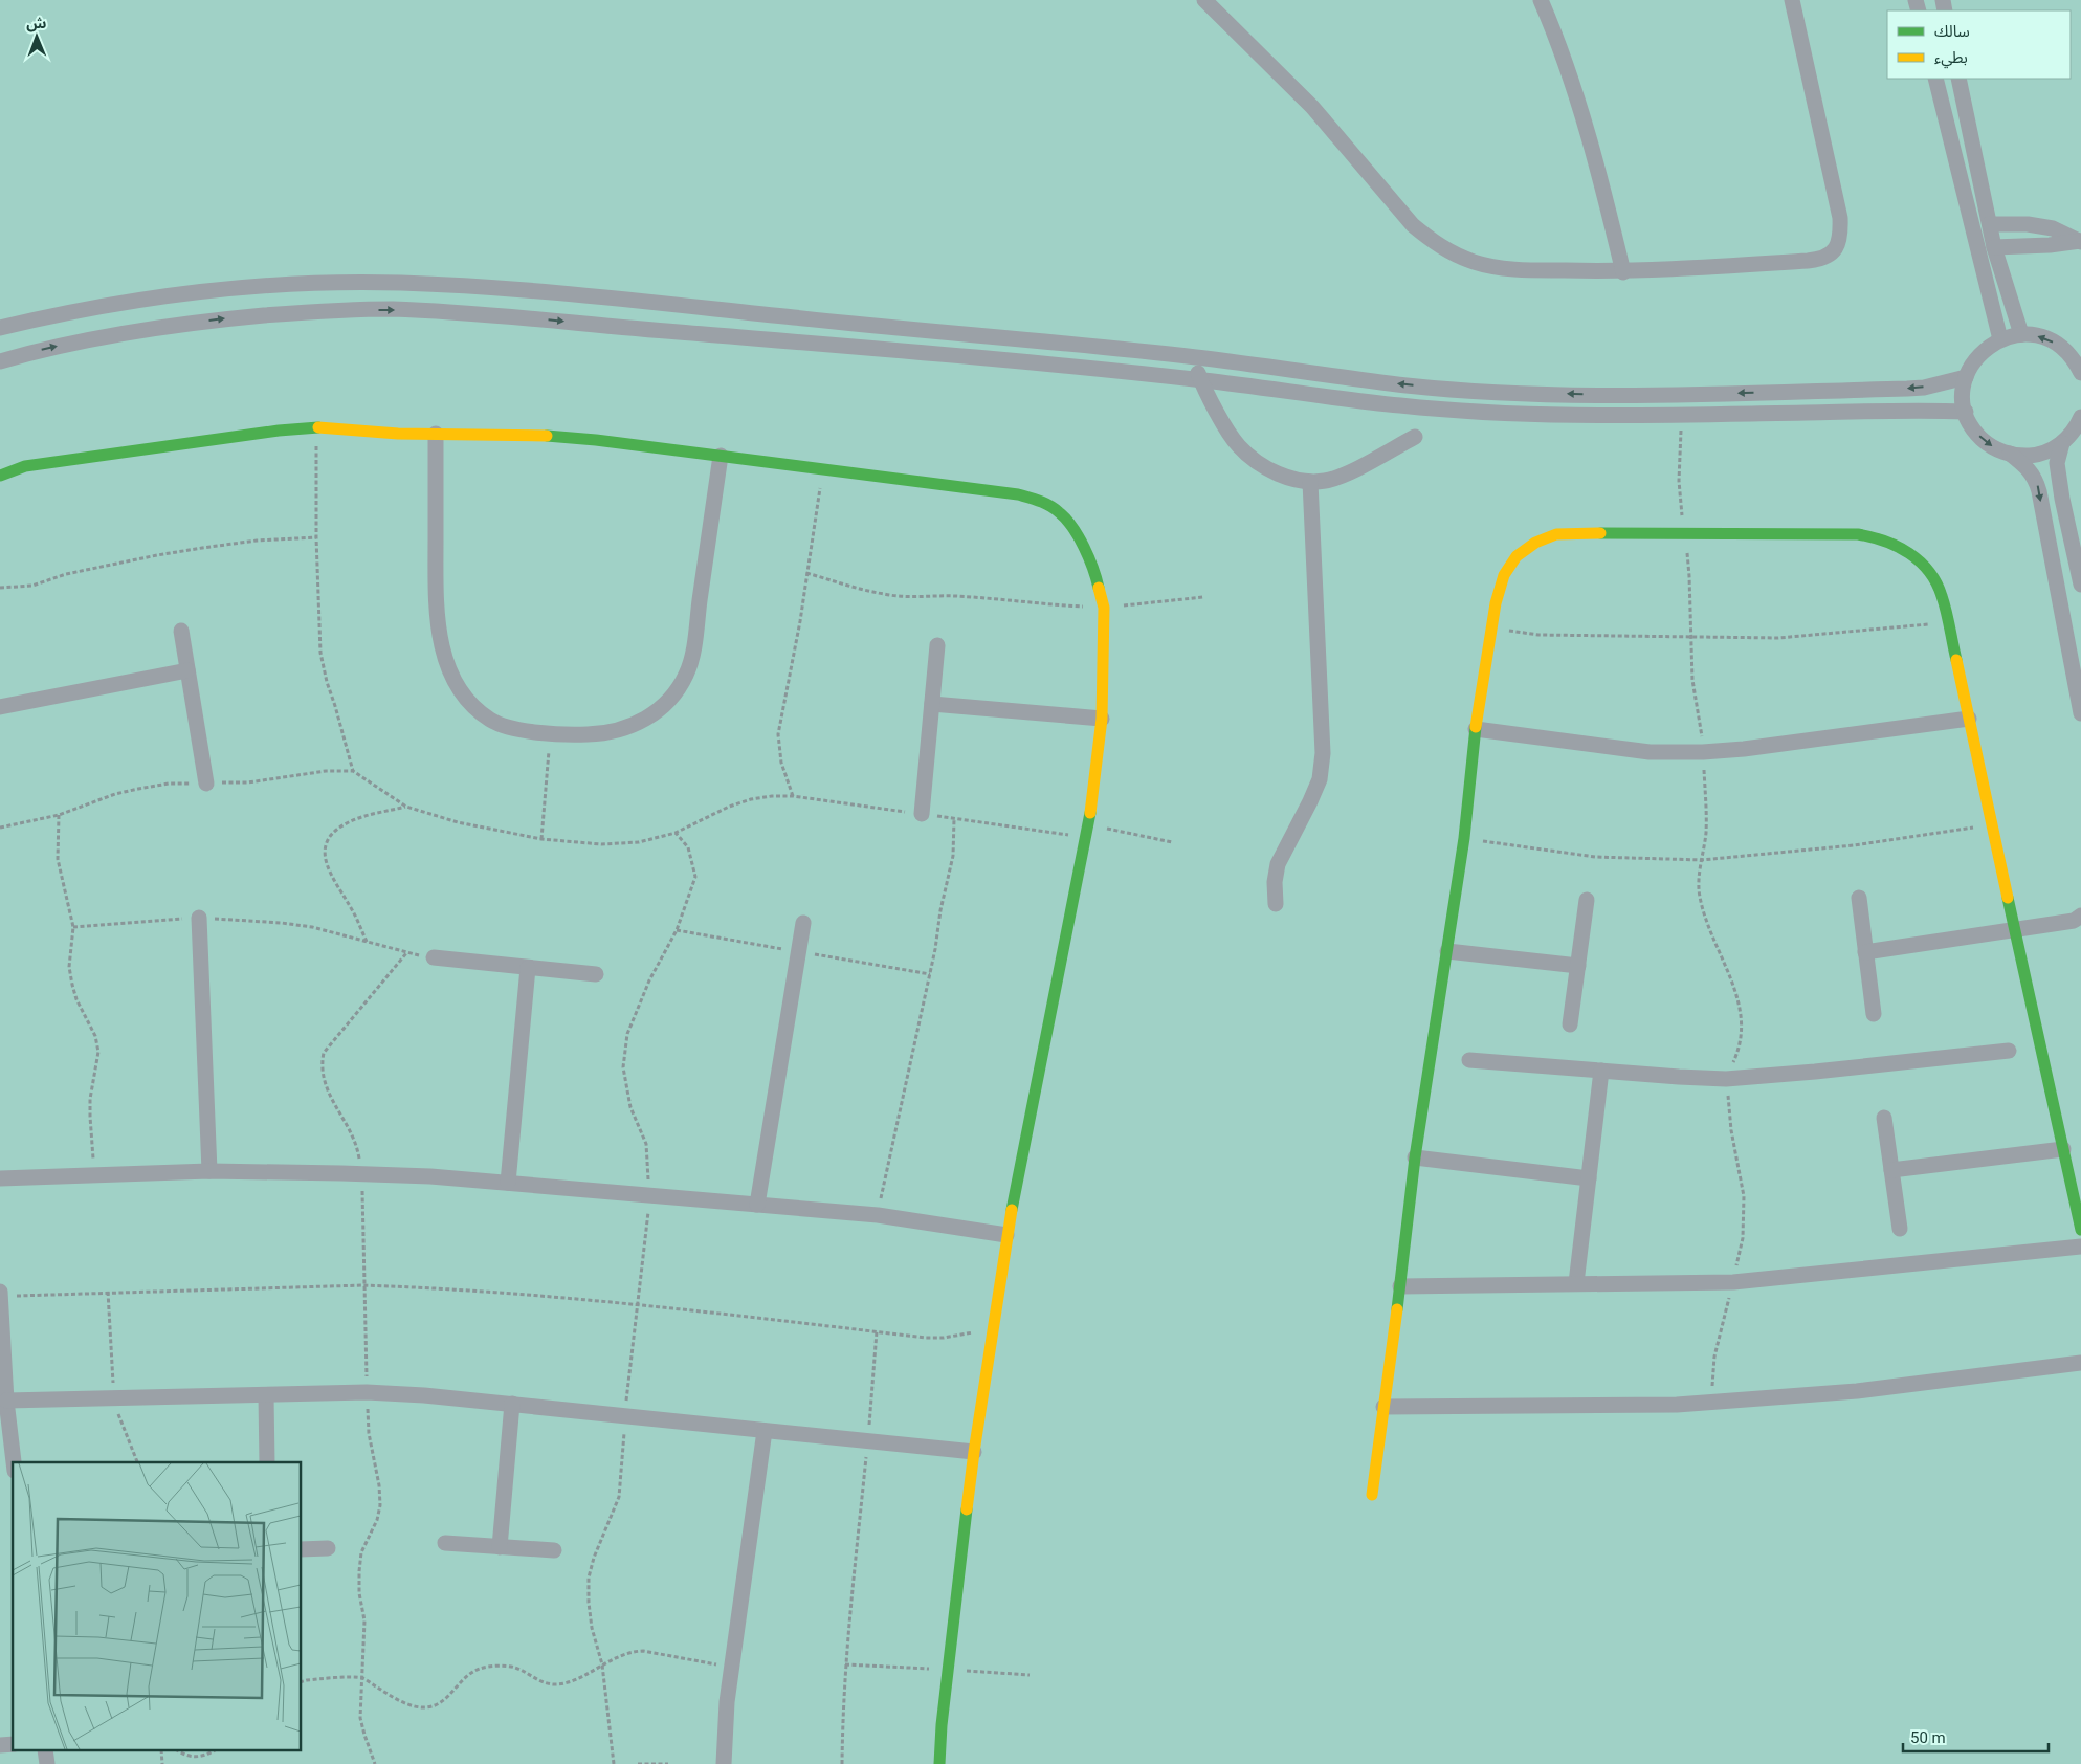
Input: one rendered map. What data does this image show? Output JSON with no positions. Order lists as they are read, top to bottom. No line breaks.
{"legend":["سالك","بطيء"],"scale_bar":"50 m","north":"top"}
